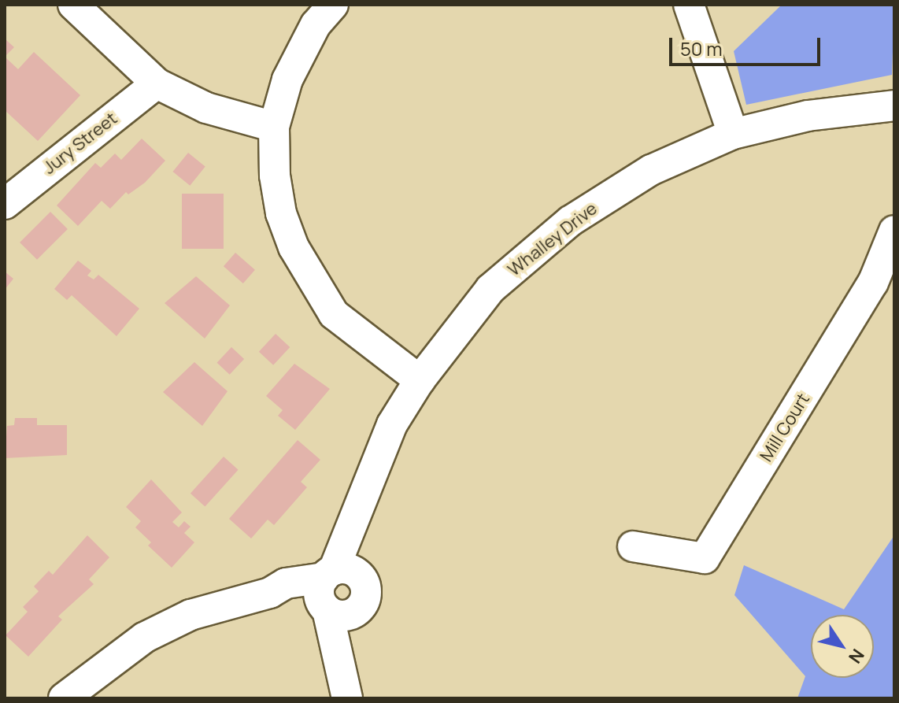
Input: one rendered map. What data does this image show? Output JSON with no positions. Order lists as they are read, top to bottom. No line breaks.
{"streets":{"street":["Jury Street","Whalley Drive","Mill Court"]},"scale_bar":"50 m","north":"bottom right"}
